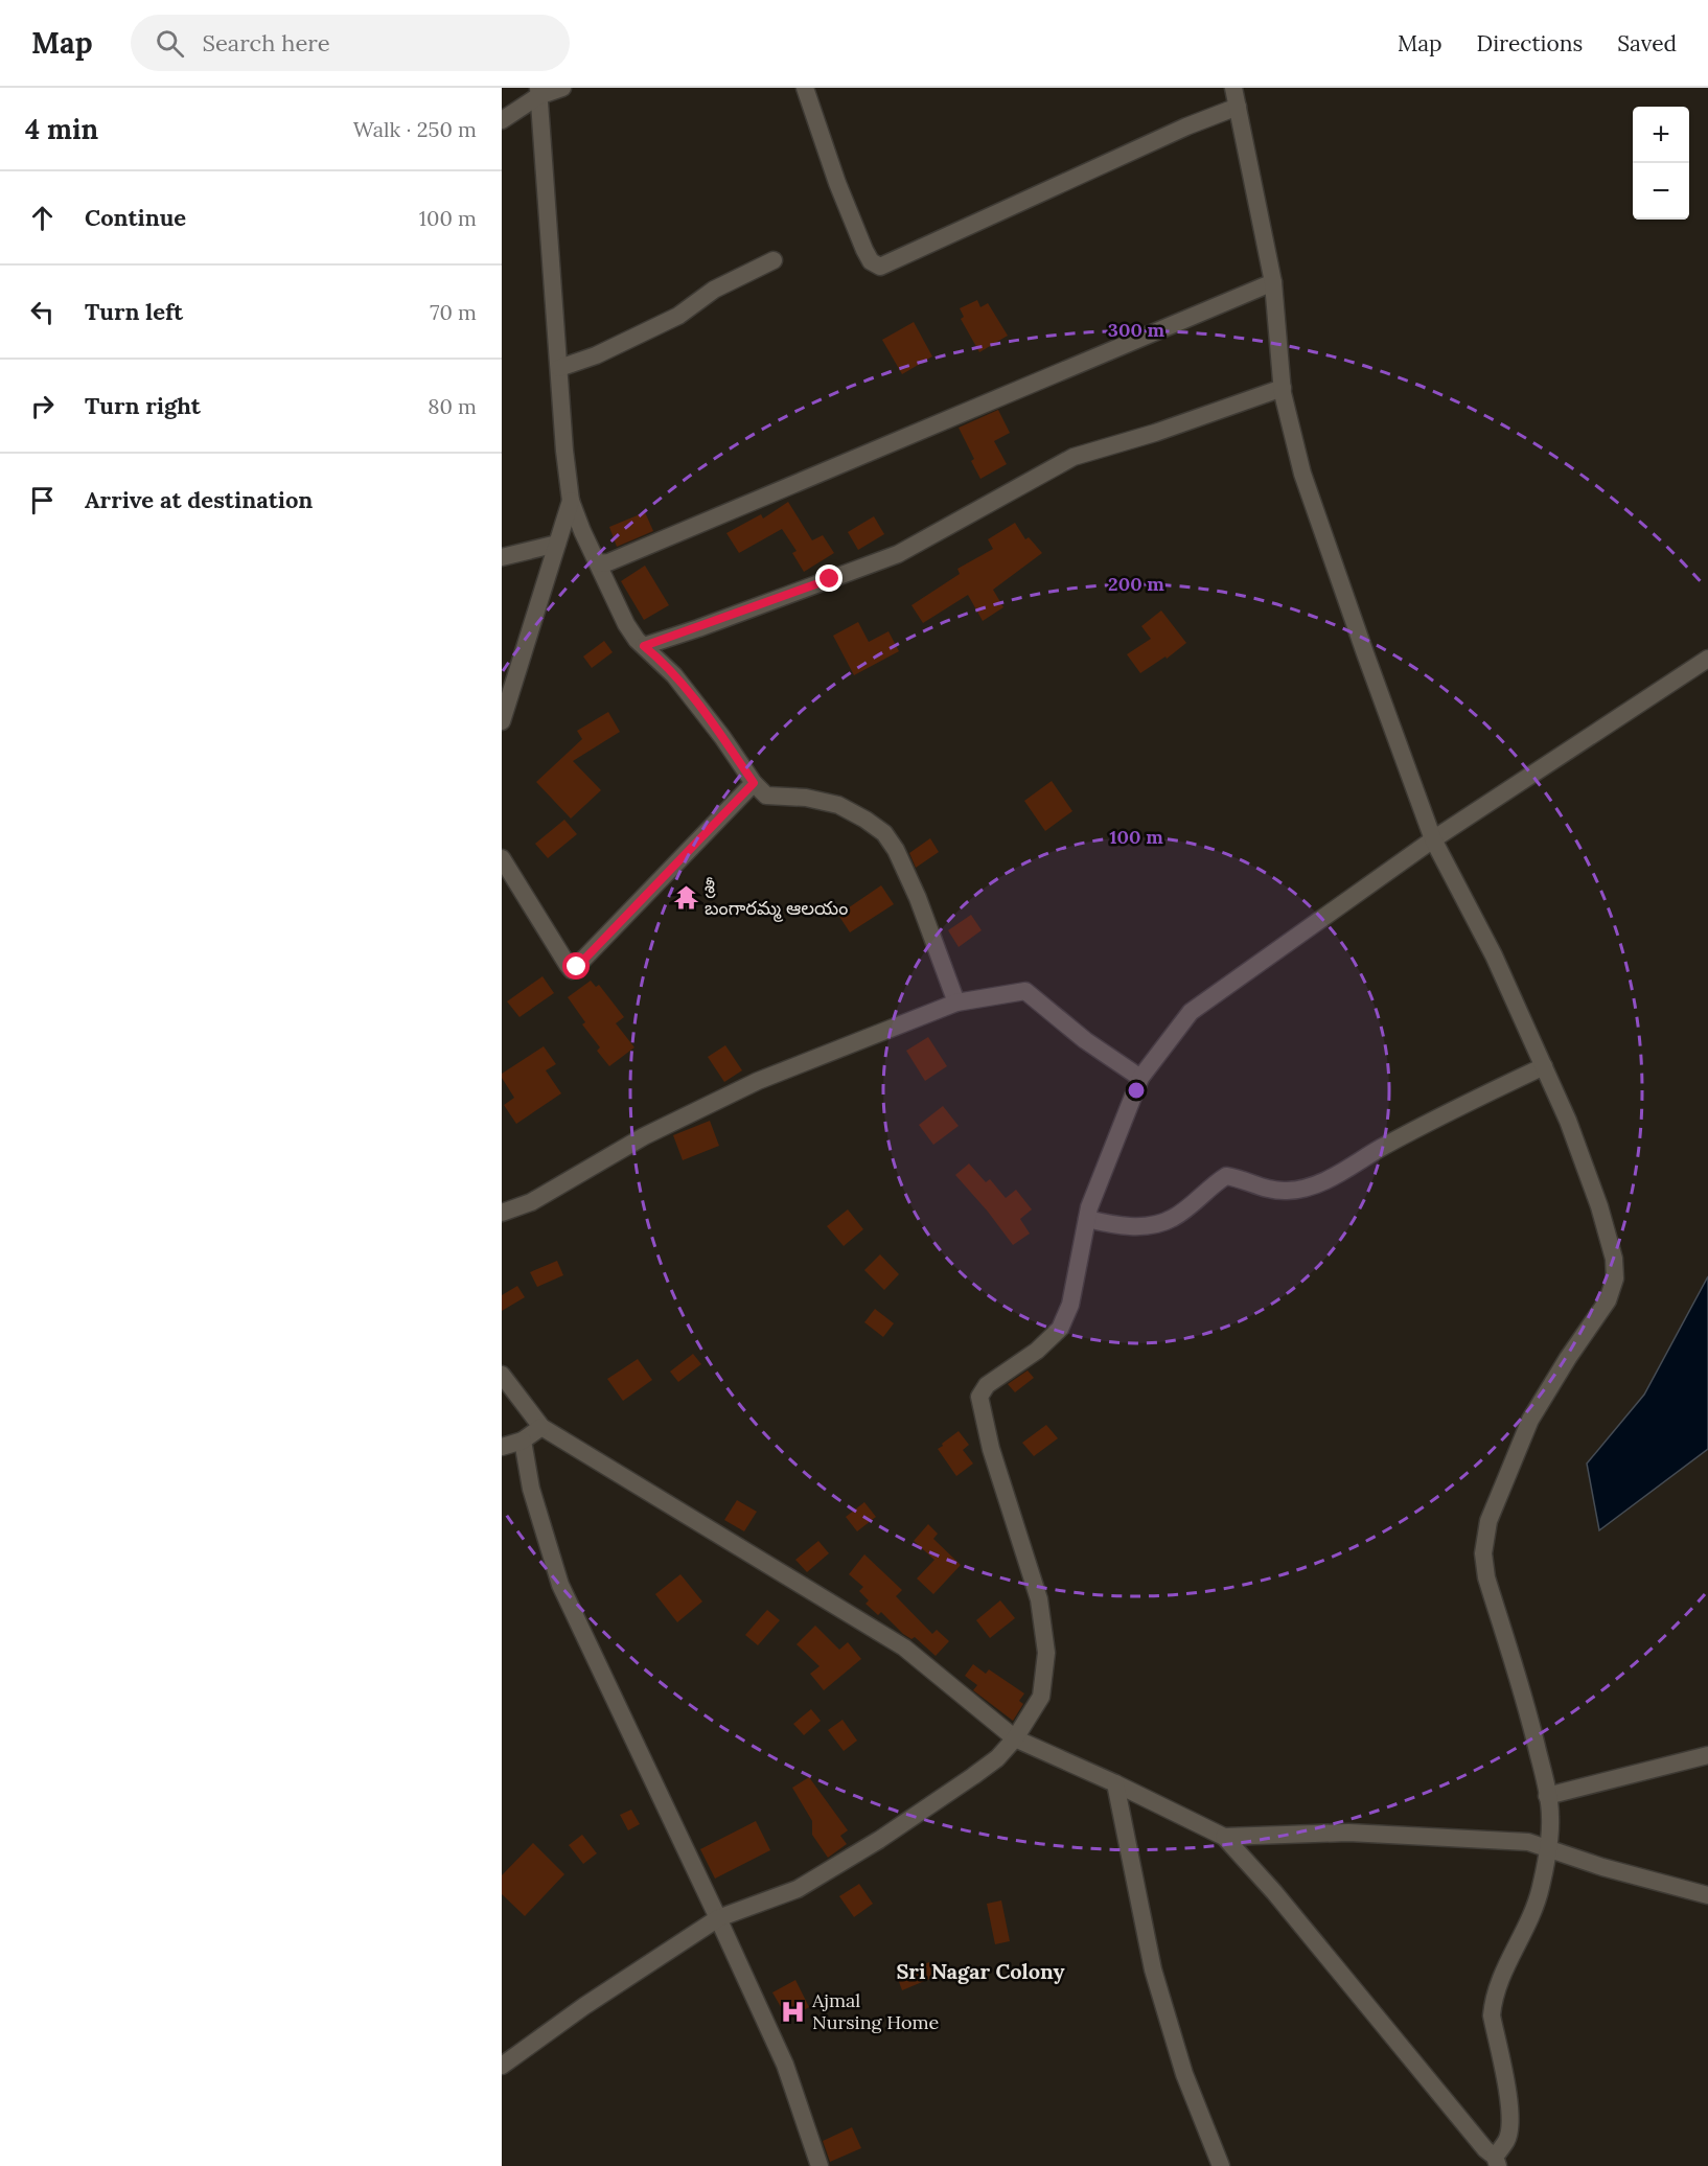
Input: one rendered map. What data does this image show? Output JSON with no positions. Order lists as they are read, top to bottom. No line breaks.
{"districts":["Sri Nagar Colony"],"places":{"temple":["శ్రీ బంగారమ్మ ఆలయం"],"hospital":["Ajmal Nursing Home"]},"page":{"header":"Map","search":"Search here","nav":["Map","Directions","Saved"],"heading":["4 min","Walk · 250 m"],"map_buttons":["+","−"],"list":[["Continue","100 m"],["Turn left","70 m"],["Turn right","80 m"],"Arrive at destination"]},"rings":["300 m","200 m","100 m"]}
